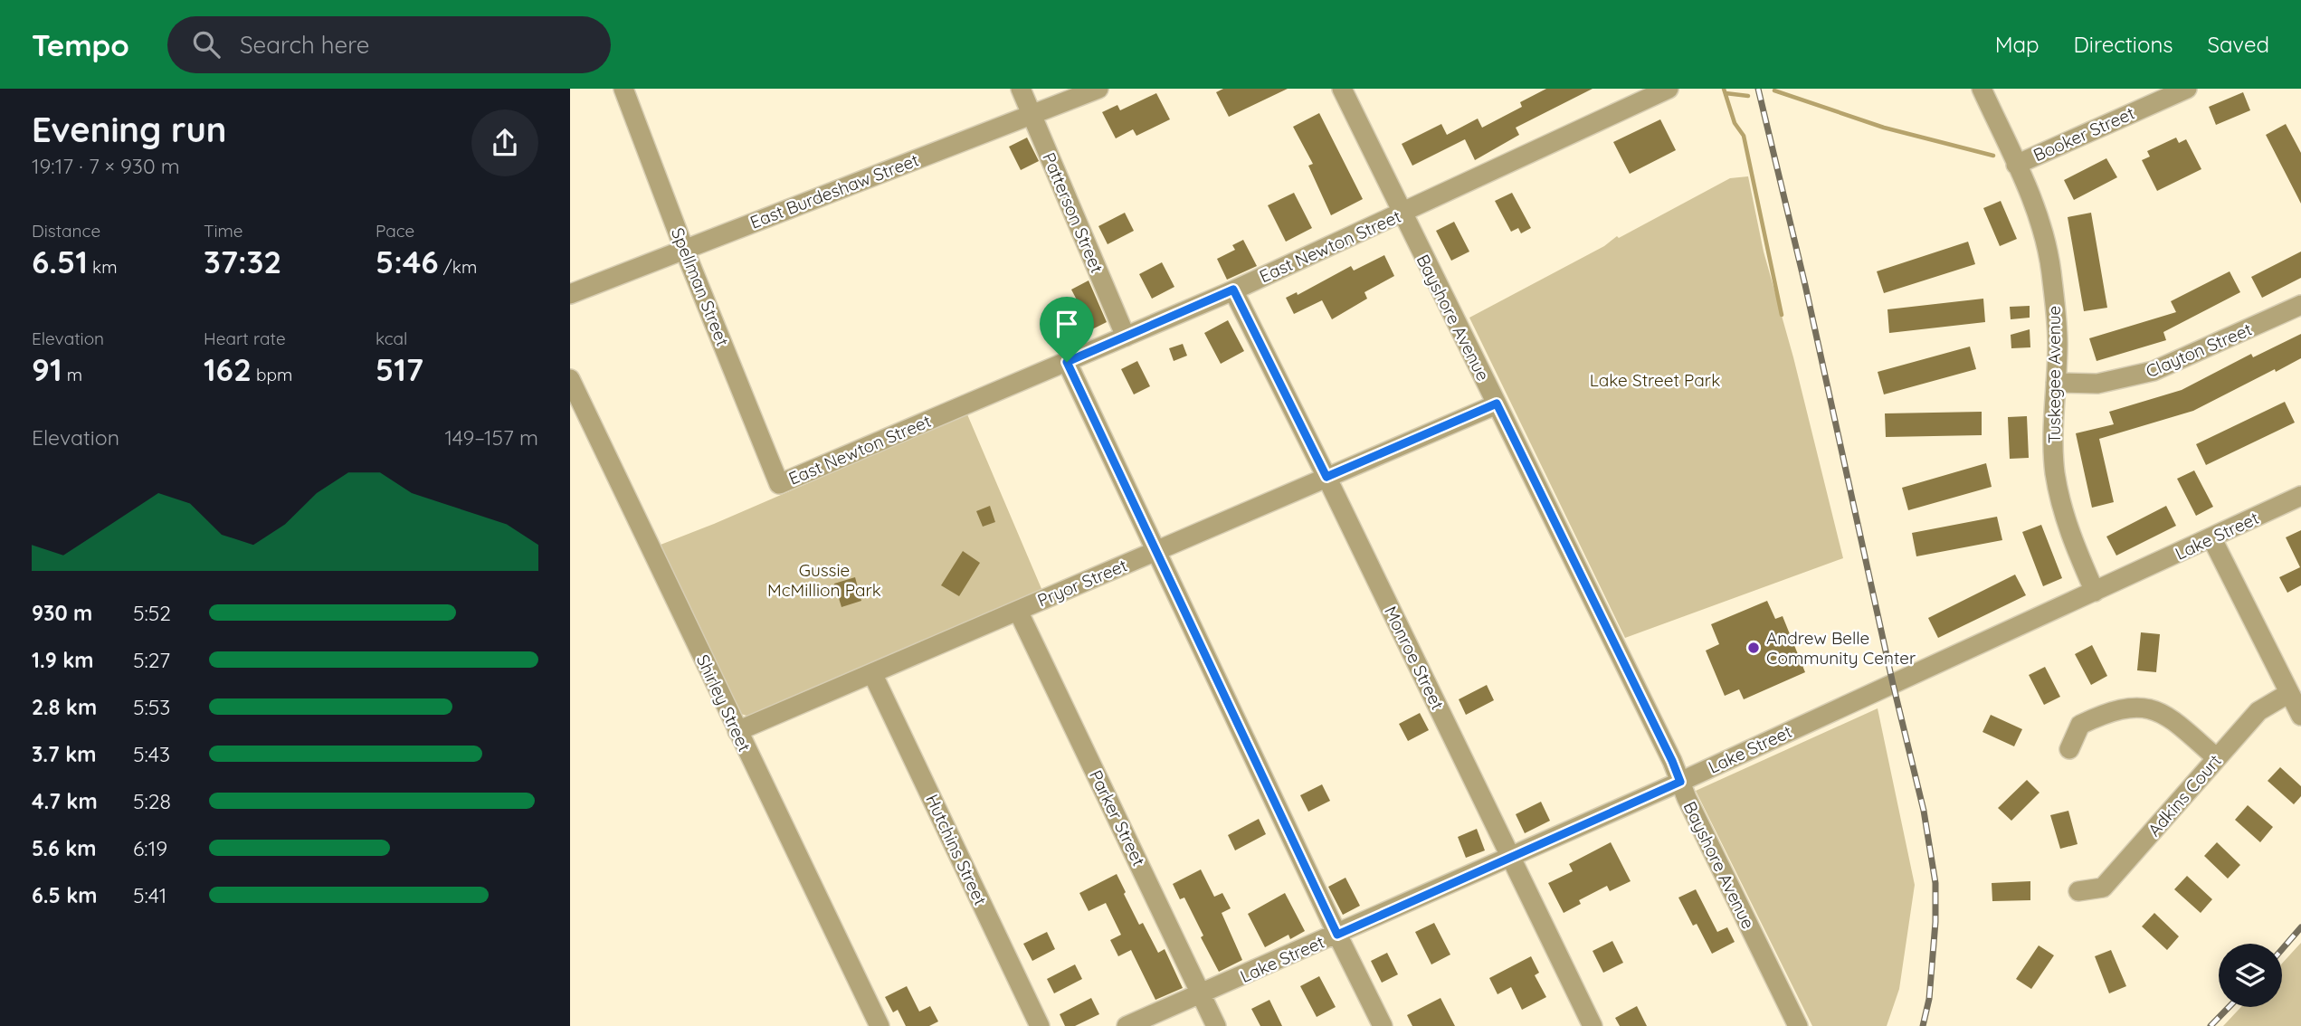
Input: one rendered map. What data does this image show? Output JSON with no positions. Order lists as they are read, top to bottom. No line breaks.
{"streets":{"street":["Booker Street","East Burdeshaw Street","Patterson Street","East Newton Street","Spellman Street","Bayshore Avenue","Clayton Street","Tuskegee Avenue","Lake Street","Pryor Street","Monroe Street","Shirley Street","Adkins Court","Parker Street","Hutchins Street"]},"crossings":[["Booker Street","Tuskegee Avenue"],["East Burdeshaw Street","Patterson Street"],["East Burdeshaw Street","Spellman Street"],["Patterson Street","East Newton Street"],["East Newton Street","Spellman Street"],["East Newton Street","Bayshore Avenue"],["East Newton Street","Monroe Street"],["Bayshore Avenue","Lake Street"],["Bayshore Avenue","Pryor Street"],["Clayton Street","Tuskegee Avenue"],["Tuskegee Avenue","Lake Street"],["Lake Street","Monroe Street"],["Lake Street","Parker Street"],["Pryor Street","Monroe Street"],["Pryor Street","Shirley Street"],["Pryor Street","Parker Street"],["Pryor Street","Hutchins Street"]],"parks":["Lake Street Park","Gussie McMillion Park"],"places":["Andrew Belle Community Center"],"page":{"header":"Tempo","search":"Search here","nav":["Map","Directions","Saved"],"heading":["Evening run","19:17 · 7 × 930 m"],"stats":[["Distance","6.51 km"],["Time","37:32"],["Pace","5:46 /km"],["Elevation","91 m"],["Heart rate","162 bpm"],["kcal","517"]],"chart":["Elevation","149–157 m"],"list":[{"name":"930 m","note":"5:52"},{"name":"1.9 km","note":"5:27"},{"name":"2.8 km","note":"5:53"},{"name":"3.7 km","note":"5:43"},{"name":"4.7 km","note":"5:28"},{"name":"5.6 km","note":"6:19"},{"name":"6.5 km","note":"5:41"}]}}
